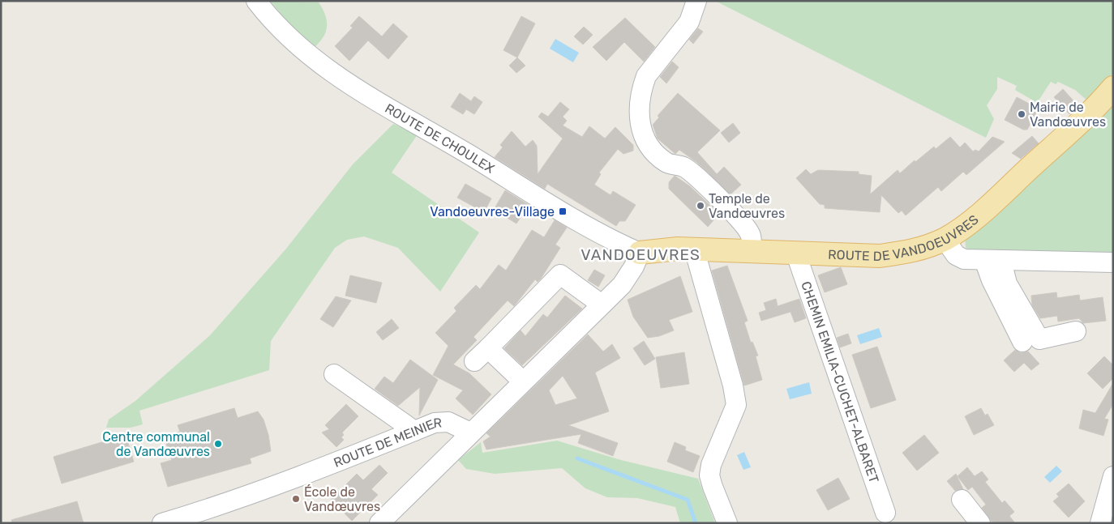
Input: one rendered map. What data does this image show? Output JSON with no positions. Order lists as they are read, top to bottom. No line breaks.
{"streets":{"main road":["ROUTE DE VANDOEUVRES"],"street":["ROUTE DE CHOULEX","CHEMIN EMILIA-CUCHET-ALBARET","ROUTE DE MEINIER"]},"crossings":[["ROUTE DE CHOULEX","ROUTE DE VANDOEUVRES"],["ROUTE DE VANDOEUVRES","CHEMIN EMILIA-CUCHET-ALBARET"]],"districts":["VANDOEUVRES"],"places":{"other":["Mairie de Vandœuvres","Temple de Vandœuvres","Centre communal de Vandœuvres","École de Vandœuvres"],"transit":["Vandoeuvres-Village"]}}
